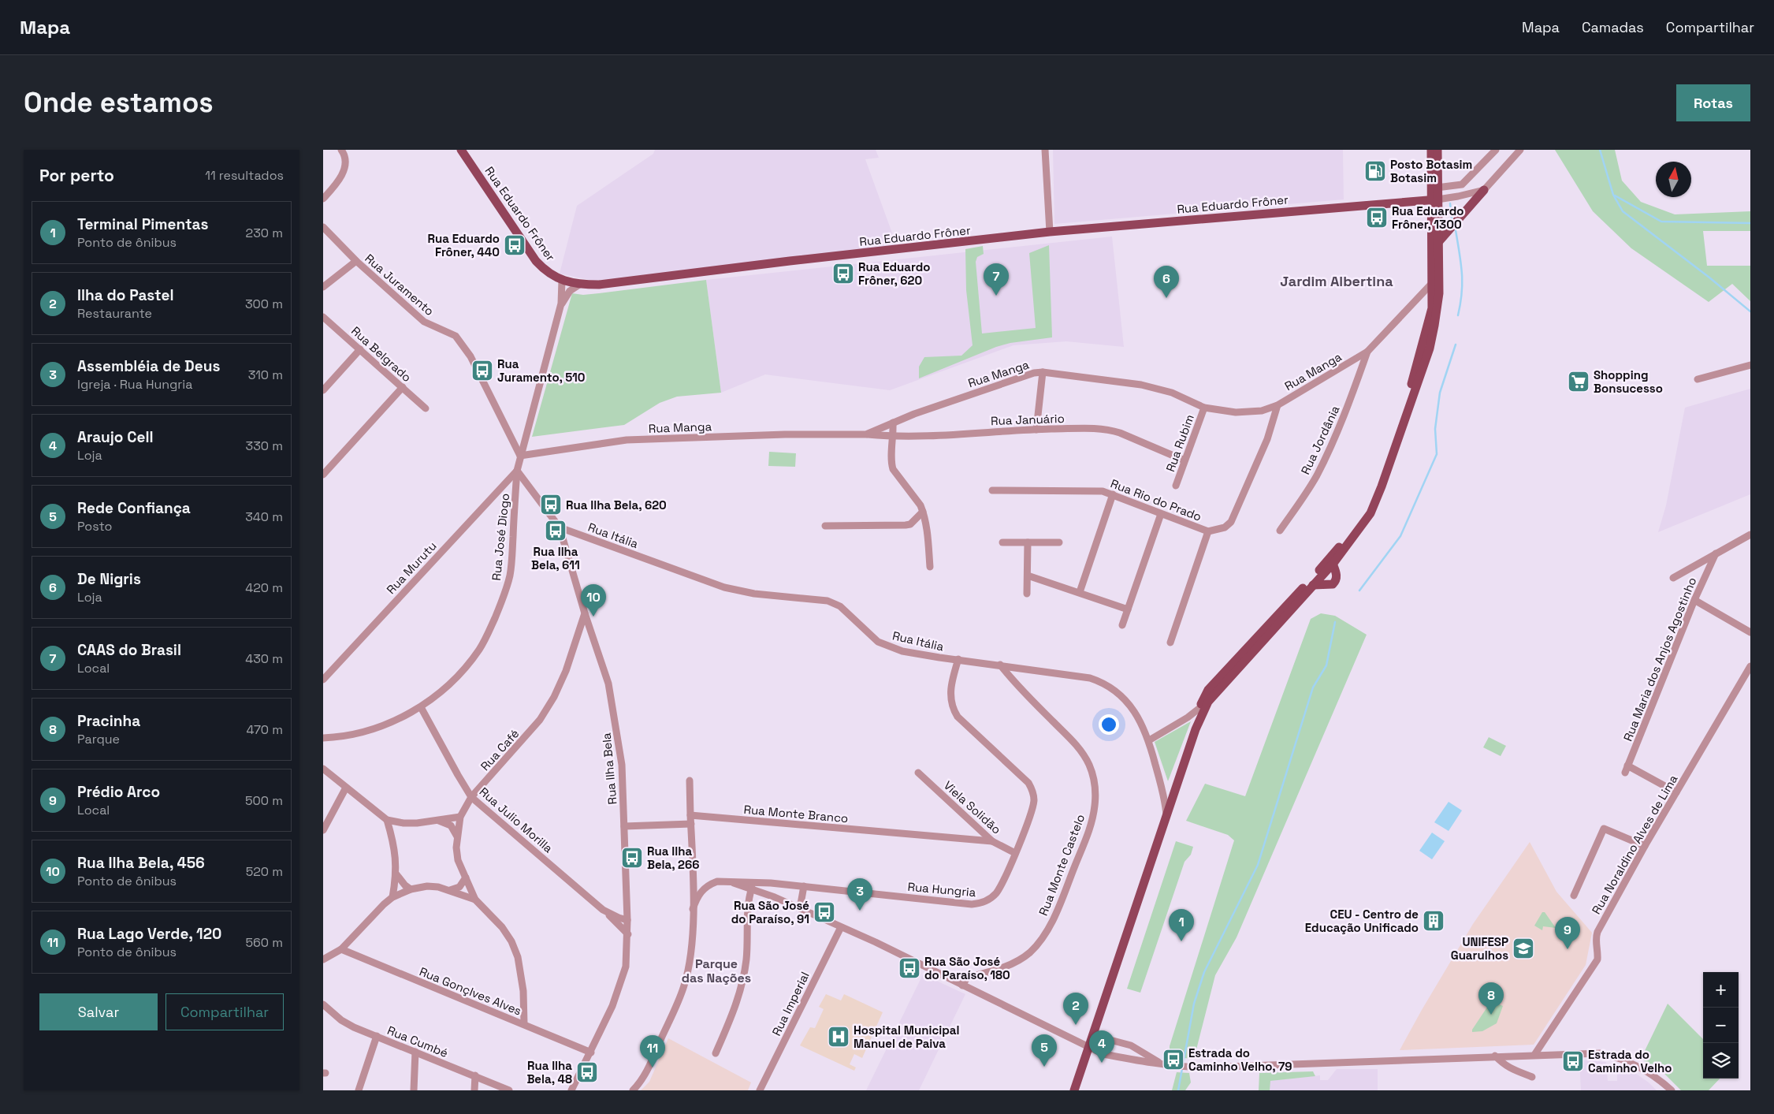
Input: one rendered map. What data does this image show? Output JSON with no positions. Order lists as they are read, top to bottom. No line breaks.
{"streets":{"main road":["Rua Eduardo Frôner"],"street":["Rua Juramento","Rua Belgrado","Rua Manga","Rua Januário","Rua Jordânia","Rua Rubim","Rua Rio do Prado","Rua Itália","Rua José Diogo","Rua Murutu","Rua Maria dos Anjos Agostinho","Rua Café","Rua Ilha Bela","Viela Solidão","Rua Monte Branco","Rua Julio Morilla","Rua Noraldino Alves de Lima","Rua Monte Castelo","Rua Hungria","Rua Gonçlves Alves","Rua Imperial","Rua Cumbé"]},"crossings":[["Rua Juramento","Rua Manga"],["Rua Manga","Rua Januário"],["Rua Manga","Rua Jordânia"],["Rua Manga","Rua Rubim"],["Rua Manga","Rua Rio do Prado"],["Rua Januário","Rua Rubim"],["Rua Itália","Rua Ilha Bela"],["Rua Itália","Rua Monte Castelo"],["Rua Itália","Rua Hungria"],["Rua José Diogo","Rua Murutu"],["Rua José Diogo","Rua Ilha Bela"],["Rua José Diogo","Rua Julio Morilla"],["Rua Murutu","Rua Ilha Bela"],["Rua Maria dos Anjos Agostinho","Rua Noraldino Alves de Lima"],["Rua Café","Rua Ilha Bela"],["Rua Café","Rua Julio Morilla"],["Rua Ilha Bela","Rua Julio Morilla"],["Rua Ilha Bela","Rua Gonçlves Alves"],["Viela Solidão","Rua Monte Branco"],["Viela Solidão","Rua Hungria"]],"districts":["Jardim Albertina","Parque das Nações"],"places":{"fuel station":["Posto Botasim Botasim"],"bus stop":["Rua Eduardo Frôner, 1300","Rua Eduardo Frôner, 440","Rua Eduardo Frôner, 620","Rua Juramento, 510","Rua Ilha Bela, 620","Rua Ilha Bela, 611","Rua Ilha Bela, 266","Rua São José do Paraíso, 91","Rua São José do Paraíso, 180","Estrada do Caminho Velho, 79","Estrada do Caminho Velho","Rua Ilha Bela, 48"],"supermarket":["Shopping Bonsucesso"],"building":["CEU - Centro de Educação Unificado"],"school or university":["UNIFESP Guarulhos"],"hospital":["Hospital Municipal Manuel de Paiva"]},"north":"top","page":{"header":"Mapa","nav":["Mapa","Camadas","Compartilhar"],"buttons":["Rotas",["Salvar","Compartilhar"]],"title":"Onde estamos","heading":["Por perto","11 resultados"],"list":[{"mark":"1","name":"Terminal Pimentas","note":"Ponto de ônibus","value":"230 m"},{"mark":"2","name":"Ilha do Pastel","note":"Restaurante","value":"300 m"},{"mark":"3","name":"Assembléia de Deus","note":"Igreja · Rua Hungria","value":"310 m"},{"mark":"4","name":"Araujo Cell","note":"Loja","value":"330 m"},{"mark":"5","name":"Rede Confiança","note":"Posto","value":"340 m"},{"mark":"6","name":"De Nigris","note":"Loja","value":"420 m"},{"mark":"7","name":"CAAS do Brasil","note":"Local","value":"430 m"},{"mark":"8","name":"Pracinha","note":"Parque","value":"470 m"},{"mark":"9","name":"Prédio Arco","note":"Local","value":"500 m"},{"mark":"10","name":"Rua Ilha Bela, 456","note":"Ponto de ônibus","value":"520 m"},{"mark":"11","name":"Rua Lago Verde, 120","note":"Ponto de ônibus","value":"560 m"}],"pins":["7","6","10","3","1","9","8","2","4","5","11"],"map_buttons":["+","−"]}}
